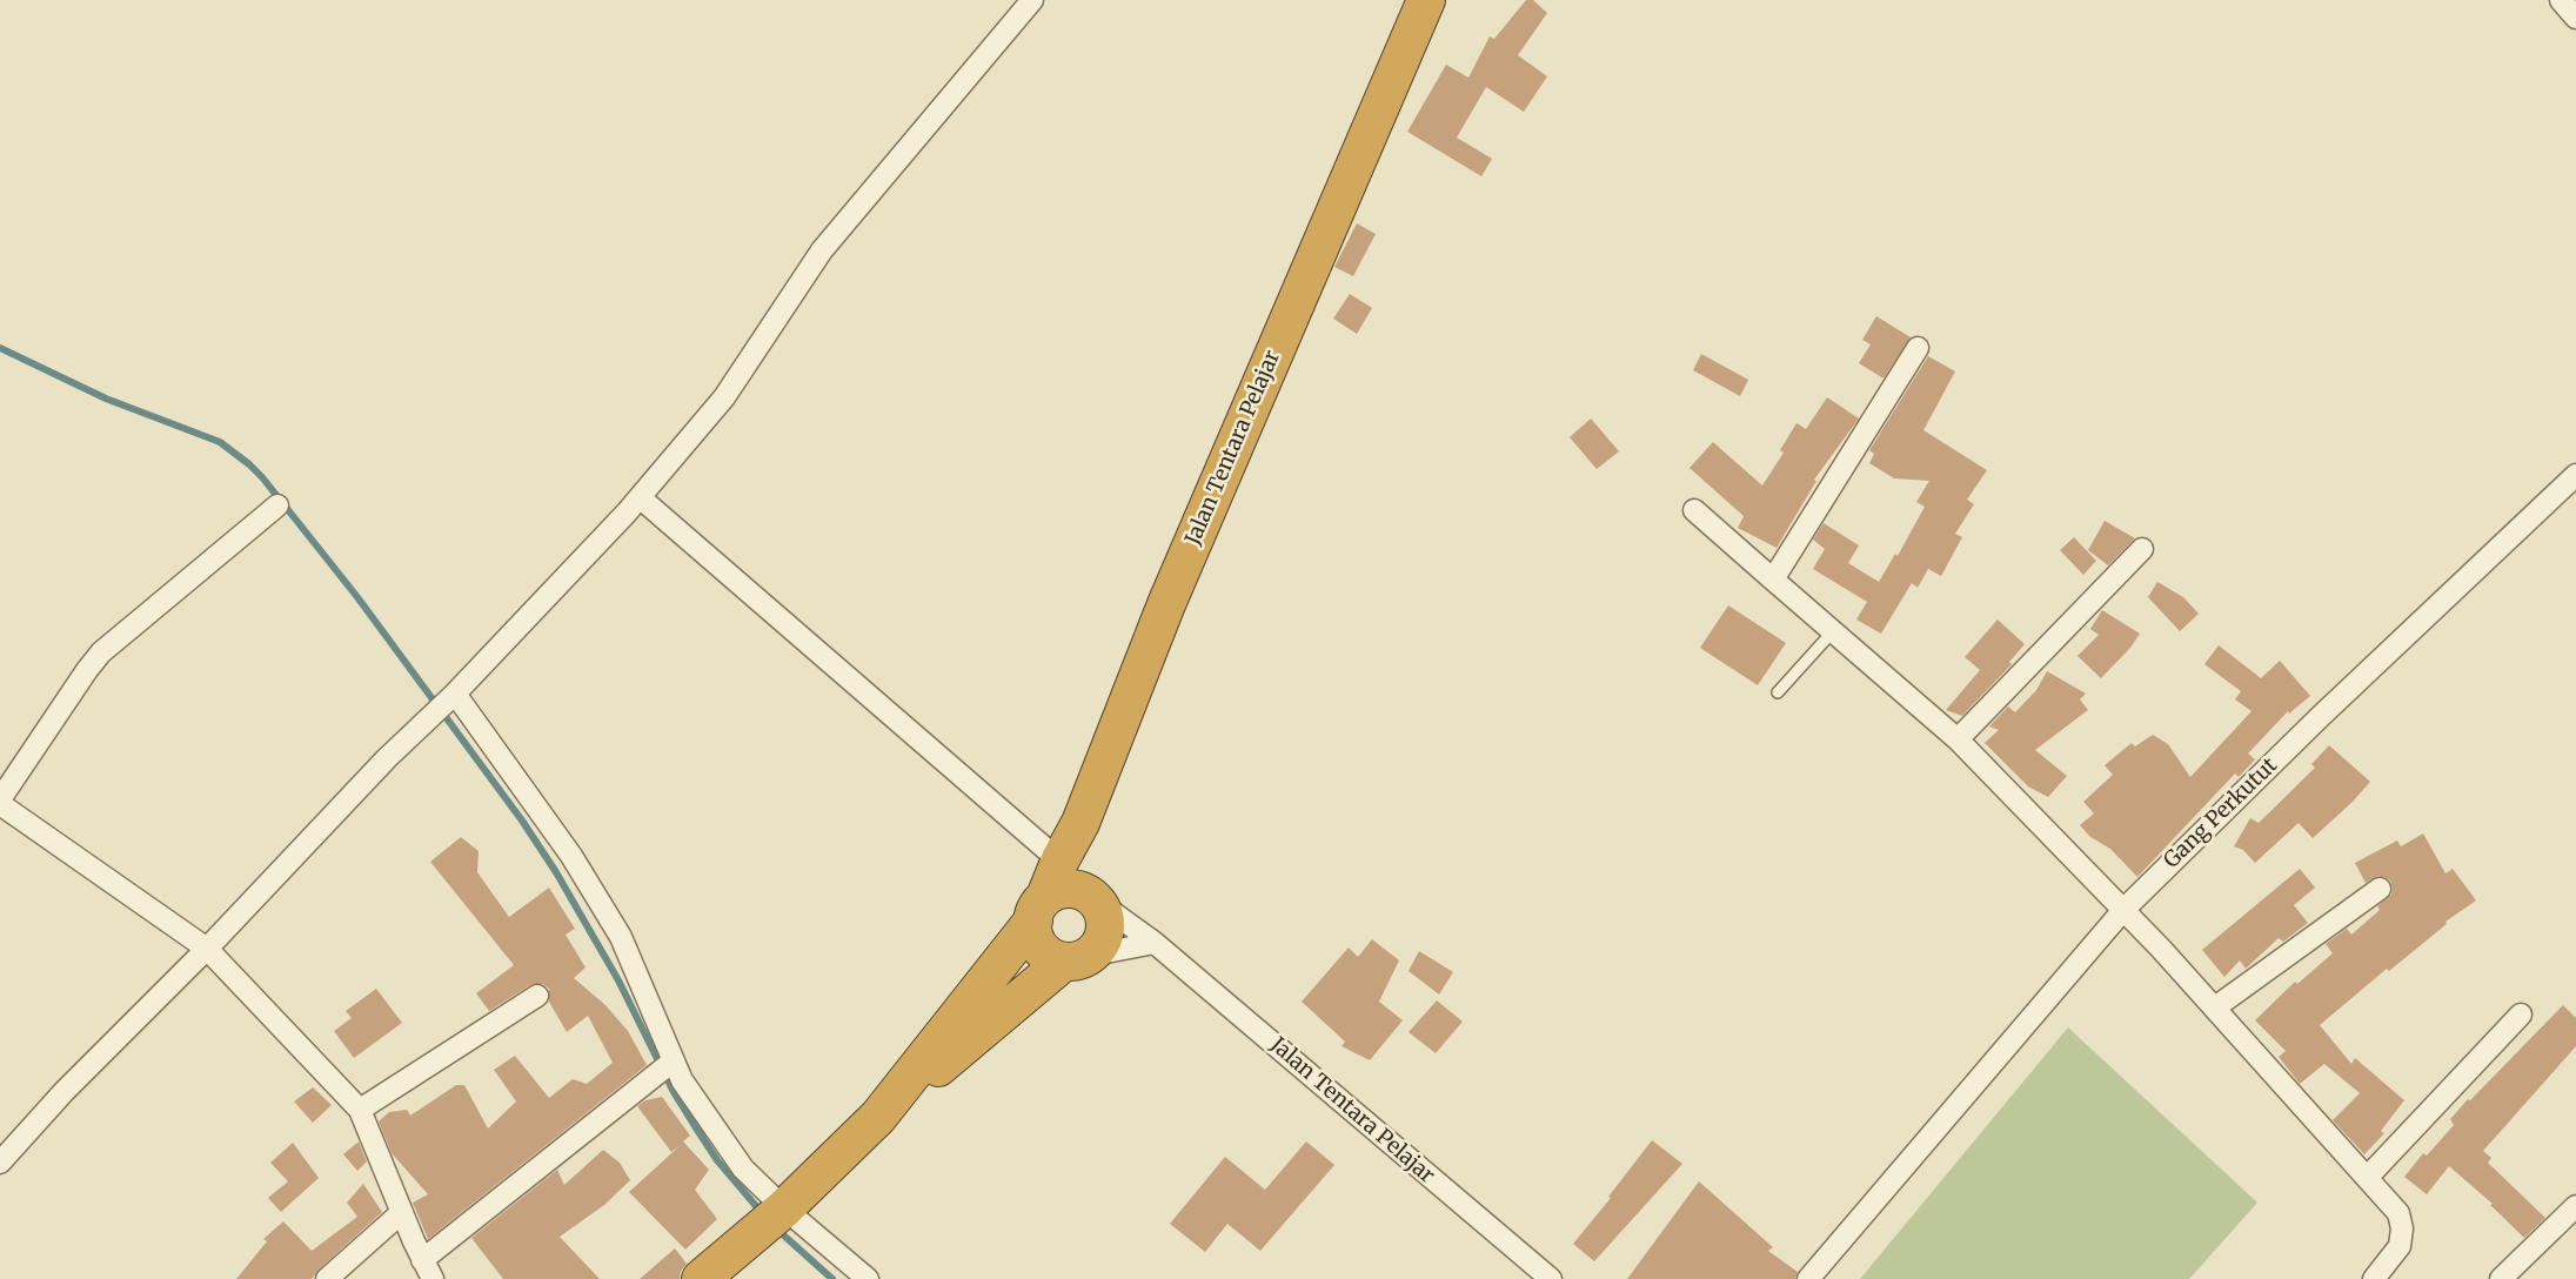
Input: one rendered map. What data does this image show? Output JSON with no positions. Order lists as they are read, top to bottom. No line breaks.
{"streets":{"highway":["Jalan Tentara Pelajar"],"street":["Gang Perkutut"]}}
